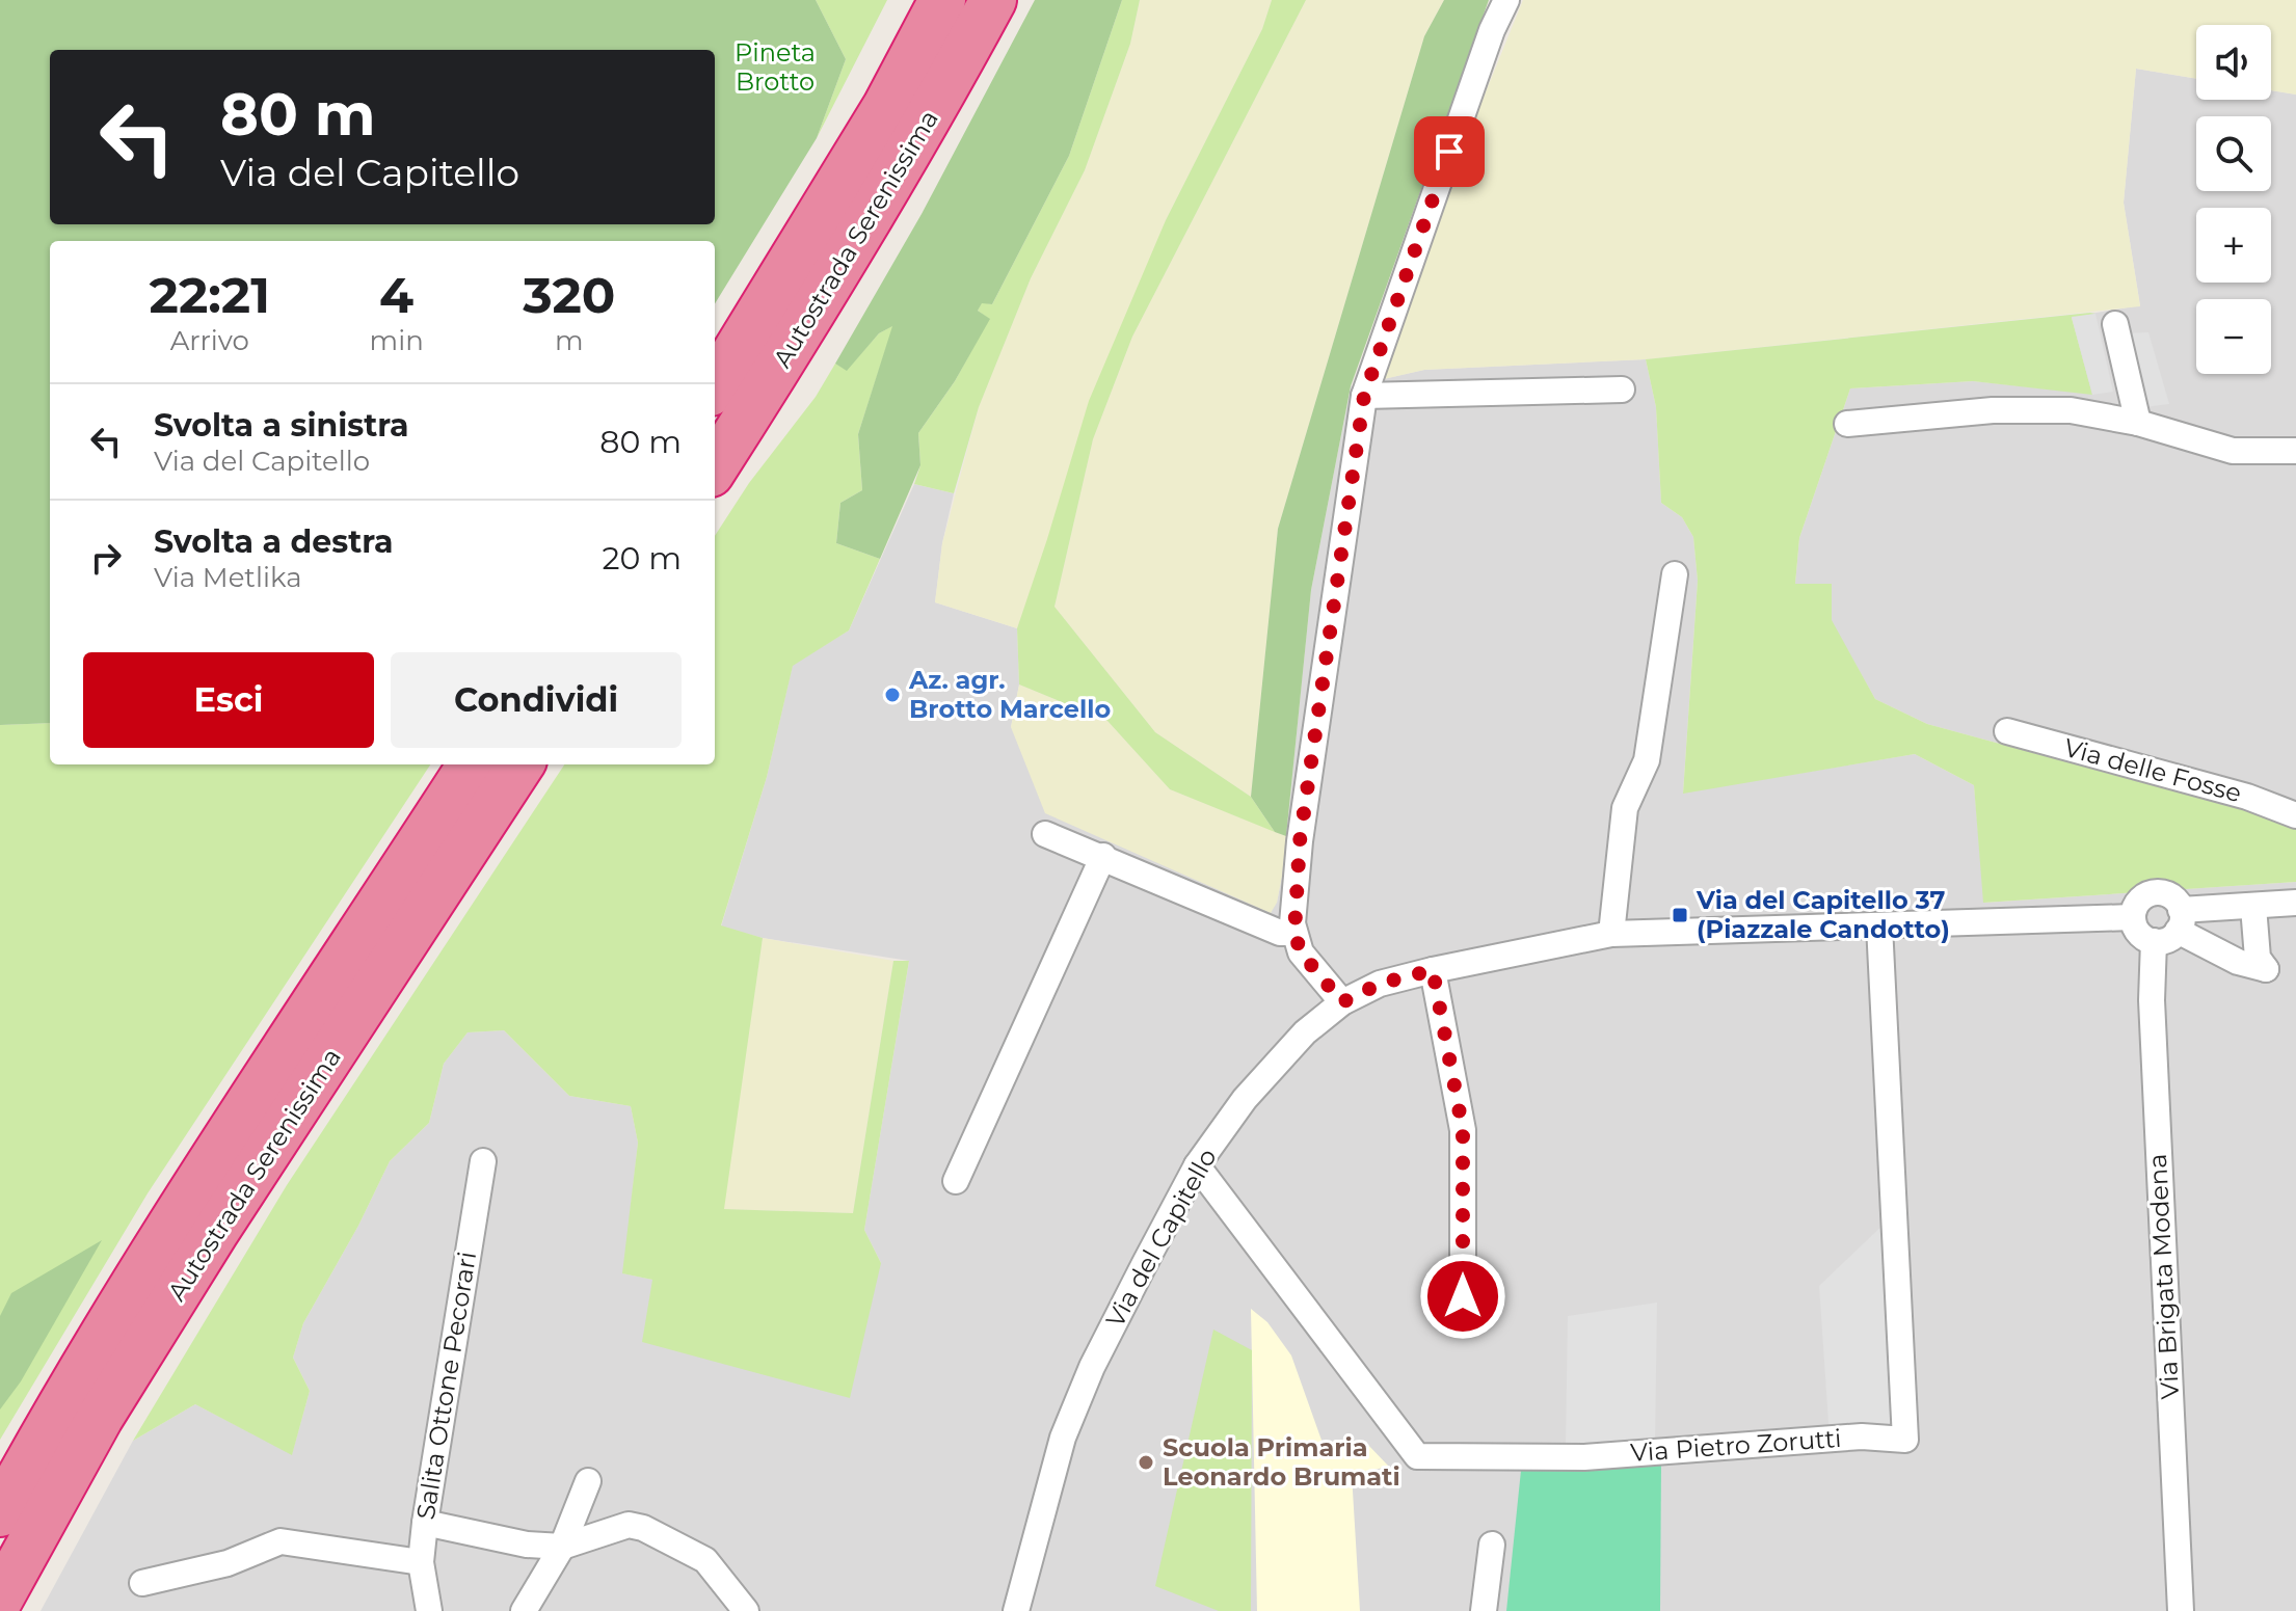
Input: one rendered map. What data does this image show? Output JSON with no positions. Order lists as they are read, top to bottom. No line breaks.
{"streets":{"highway":["Autostrada Serenissima"],"street":["Via delle Fosse","Via del Capitello","Via Brigata Modena","Salita Ottone Pecorari","Via Pietro Zorutti"]},"crossings":[["Via del Capitello","Via Brigata Modena"],["Via del Capitello","Via Pietro Zorutti"]],"parks":["Pineta Brotto"],"places":{"other":["Az. agr. Brotto Marcello","Scuola Primaria Leonardo Brumati"],"transit":["Via del Capitello 37 (Piazzale Candotto)"]},"page":{"map_buttons":["+","−"],"turn":["80 m","Via del Capitello"],"eta":["22:21","Arrivo","4","min","320","m"],"list":[{"name":"Svolta a sinistra","note":"Via del Capitello","value":"80 m"},{"name":"Svolta a destra","note":"Via Metlika","value":"20 m"}],"buttons":["Esci","Condividi"]}}
